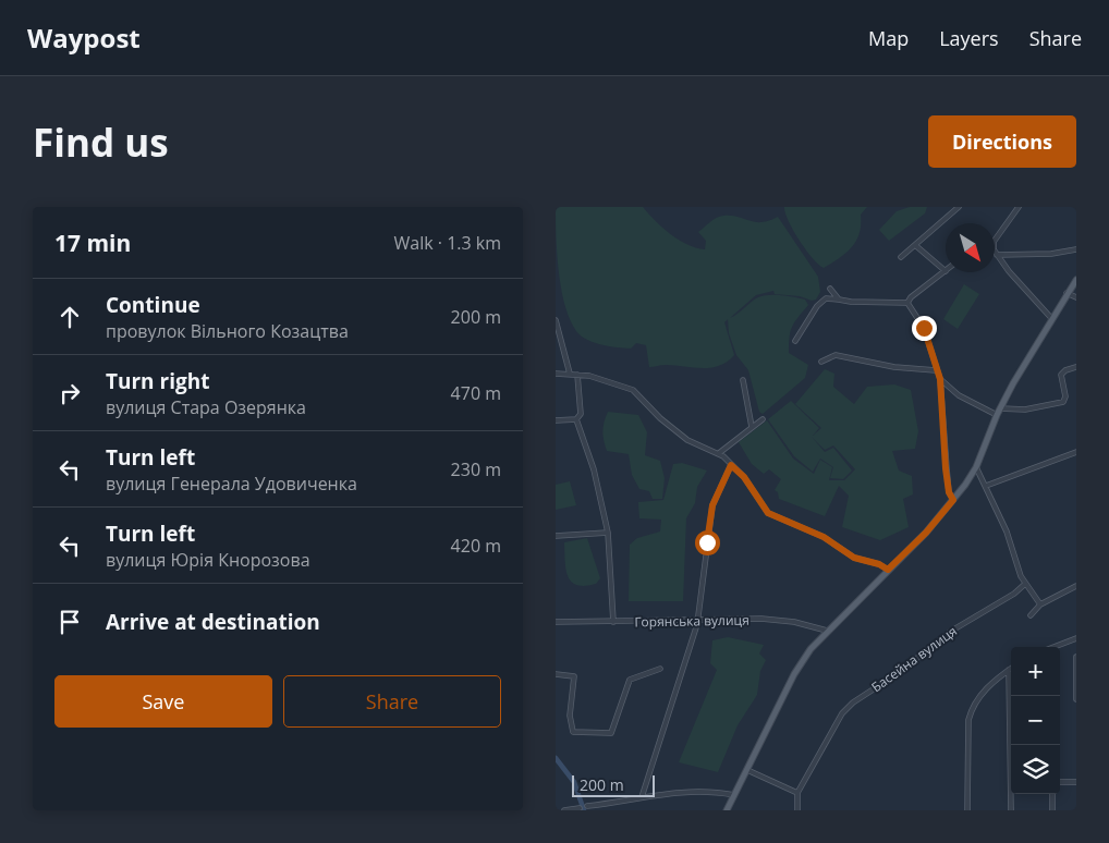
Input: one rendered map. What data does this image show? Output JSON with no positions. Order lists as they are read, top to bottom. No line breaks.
{"streets":{"street":["Горянська вулиця","Басейна вулиця"]},"scale_bar":"200 m","north":"bottom right","page":{"header":"Waypost","nav":["Map","Layers","Share"],"buttons":["Directions",["Save","Share"]],"title":"Find us","heading":["17 min","Walk · 1.3 km"],"list":[["Continue","провулок Вільного Козацтва","200 m"],["Turn right","вулиця Стара Озерянка","470 m"],["Turn left","вулиця Генерала Удовиченка","230 m"],["Turn left","вулиця Юрія Кнорозова","420 m"],"Arrive at destination"],"map_buttons":["+","−"],"scale":"200 m"}}
